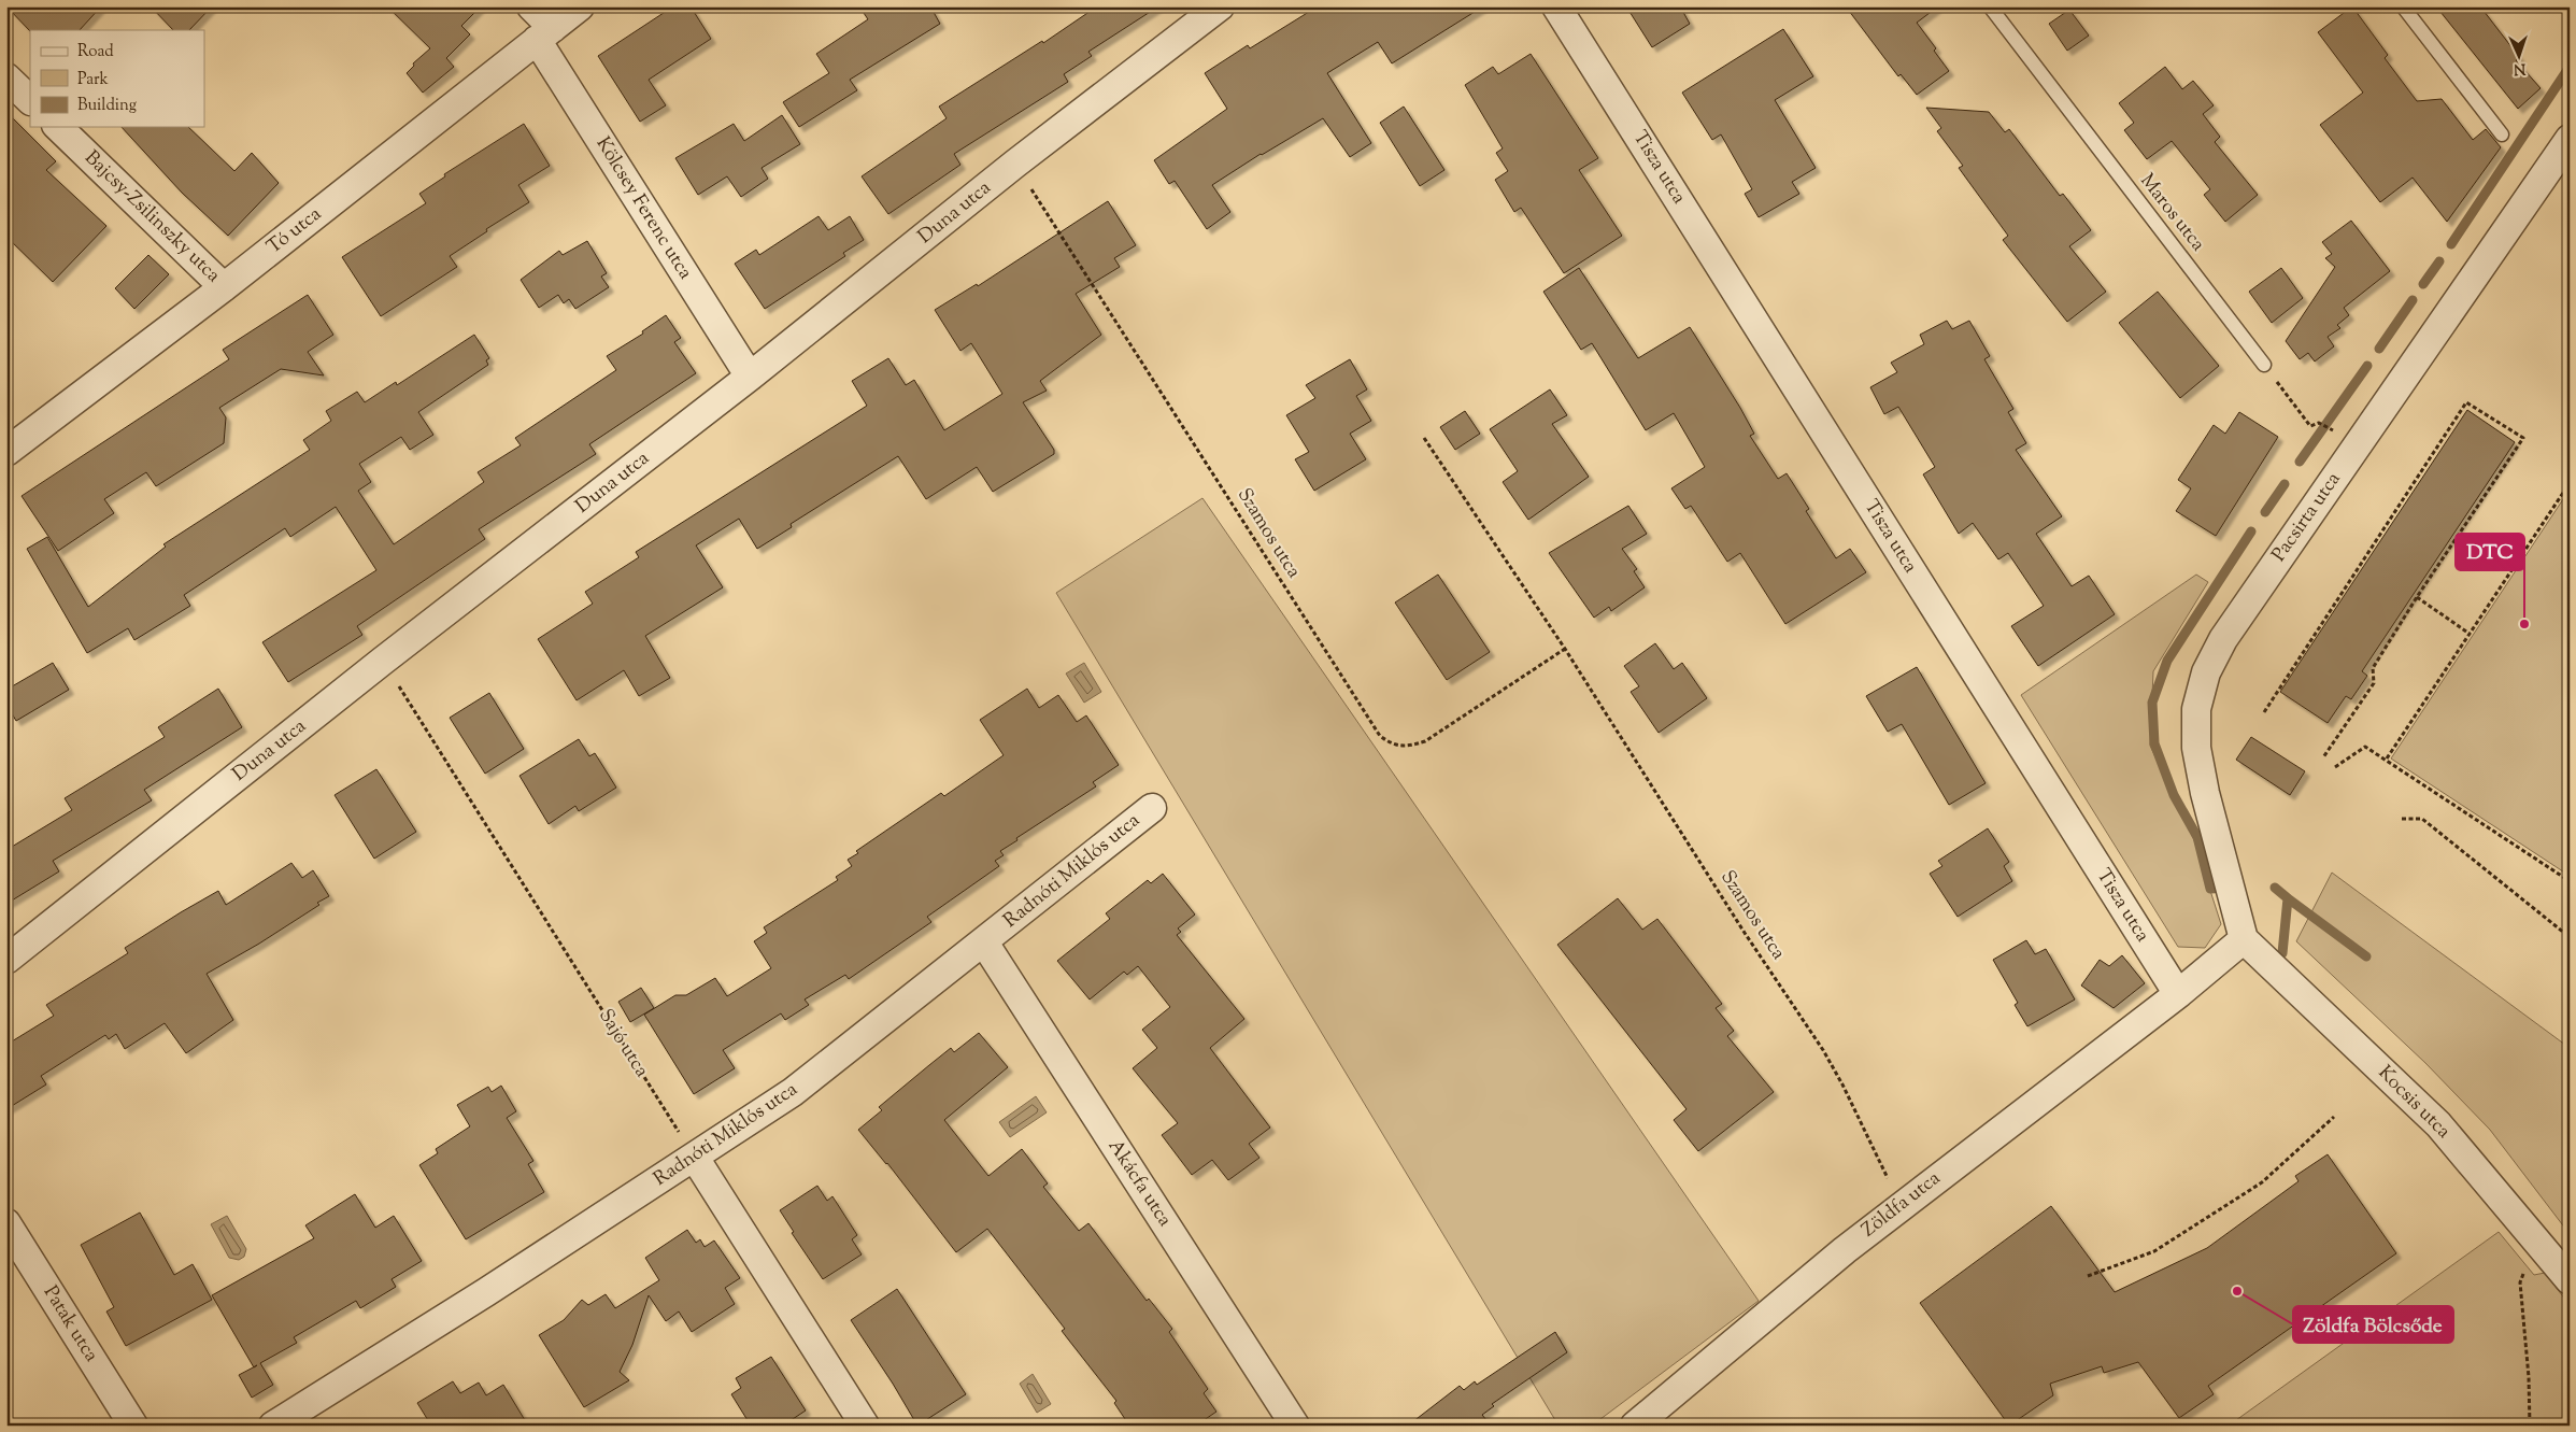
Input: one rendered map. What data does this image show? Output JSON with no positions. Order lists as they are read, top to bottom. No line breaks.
{"streets":{"street":["Tisza utca","Kölcsey Ferenc utca","Duna utca","Bajcsy-Zsilinszky utca","Tó utca","Pacsirta utca","Radnóti Miklós utca","Kocsis utca","Akácfa utca","Zöldfa utca","Patak utca"],"lane":["Maros utca"],"path":["Szamos utca","Sajó utca"]},"crossings":[["Tisza utca","Zöldfa utca"],["Kölcsey Ferenc utca","Duna utca"],["Kölcsey Ferenc utca","Tó utca"],["Duna utca","Szamos utca"],["Duna utca","Sajó utca"],["Bajcsy-Zsilinszky utca","Tó utca"],["Pacsirta utca","Kocsis utca"],["Szamos utca","Zöldfa utca"],["Radnóti Miklós utca","Sajó utca"],["Radnóti Miklós utca","Akácfa utca"]],"places":["DTC","Zöldfa Bölcsőde"],"legend":["Road","Park","Building"],"north":"bottom"}
